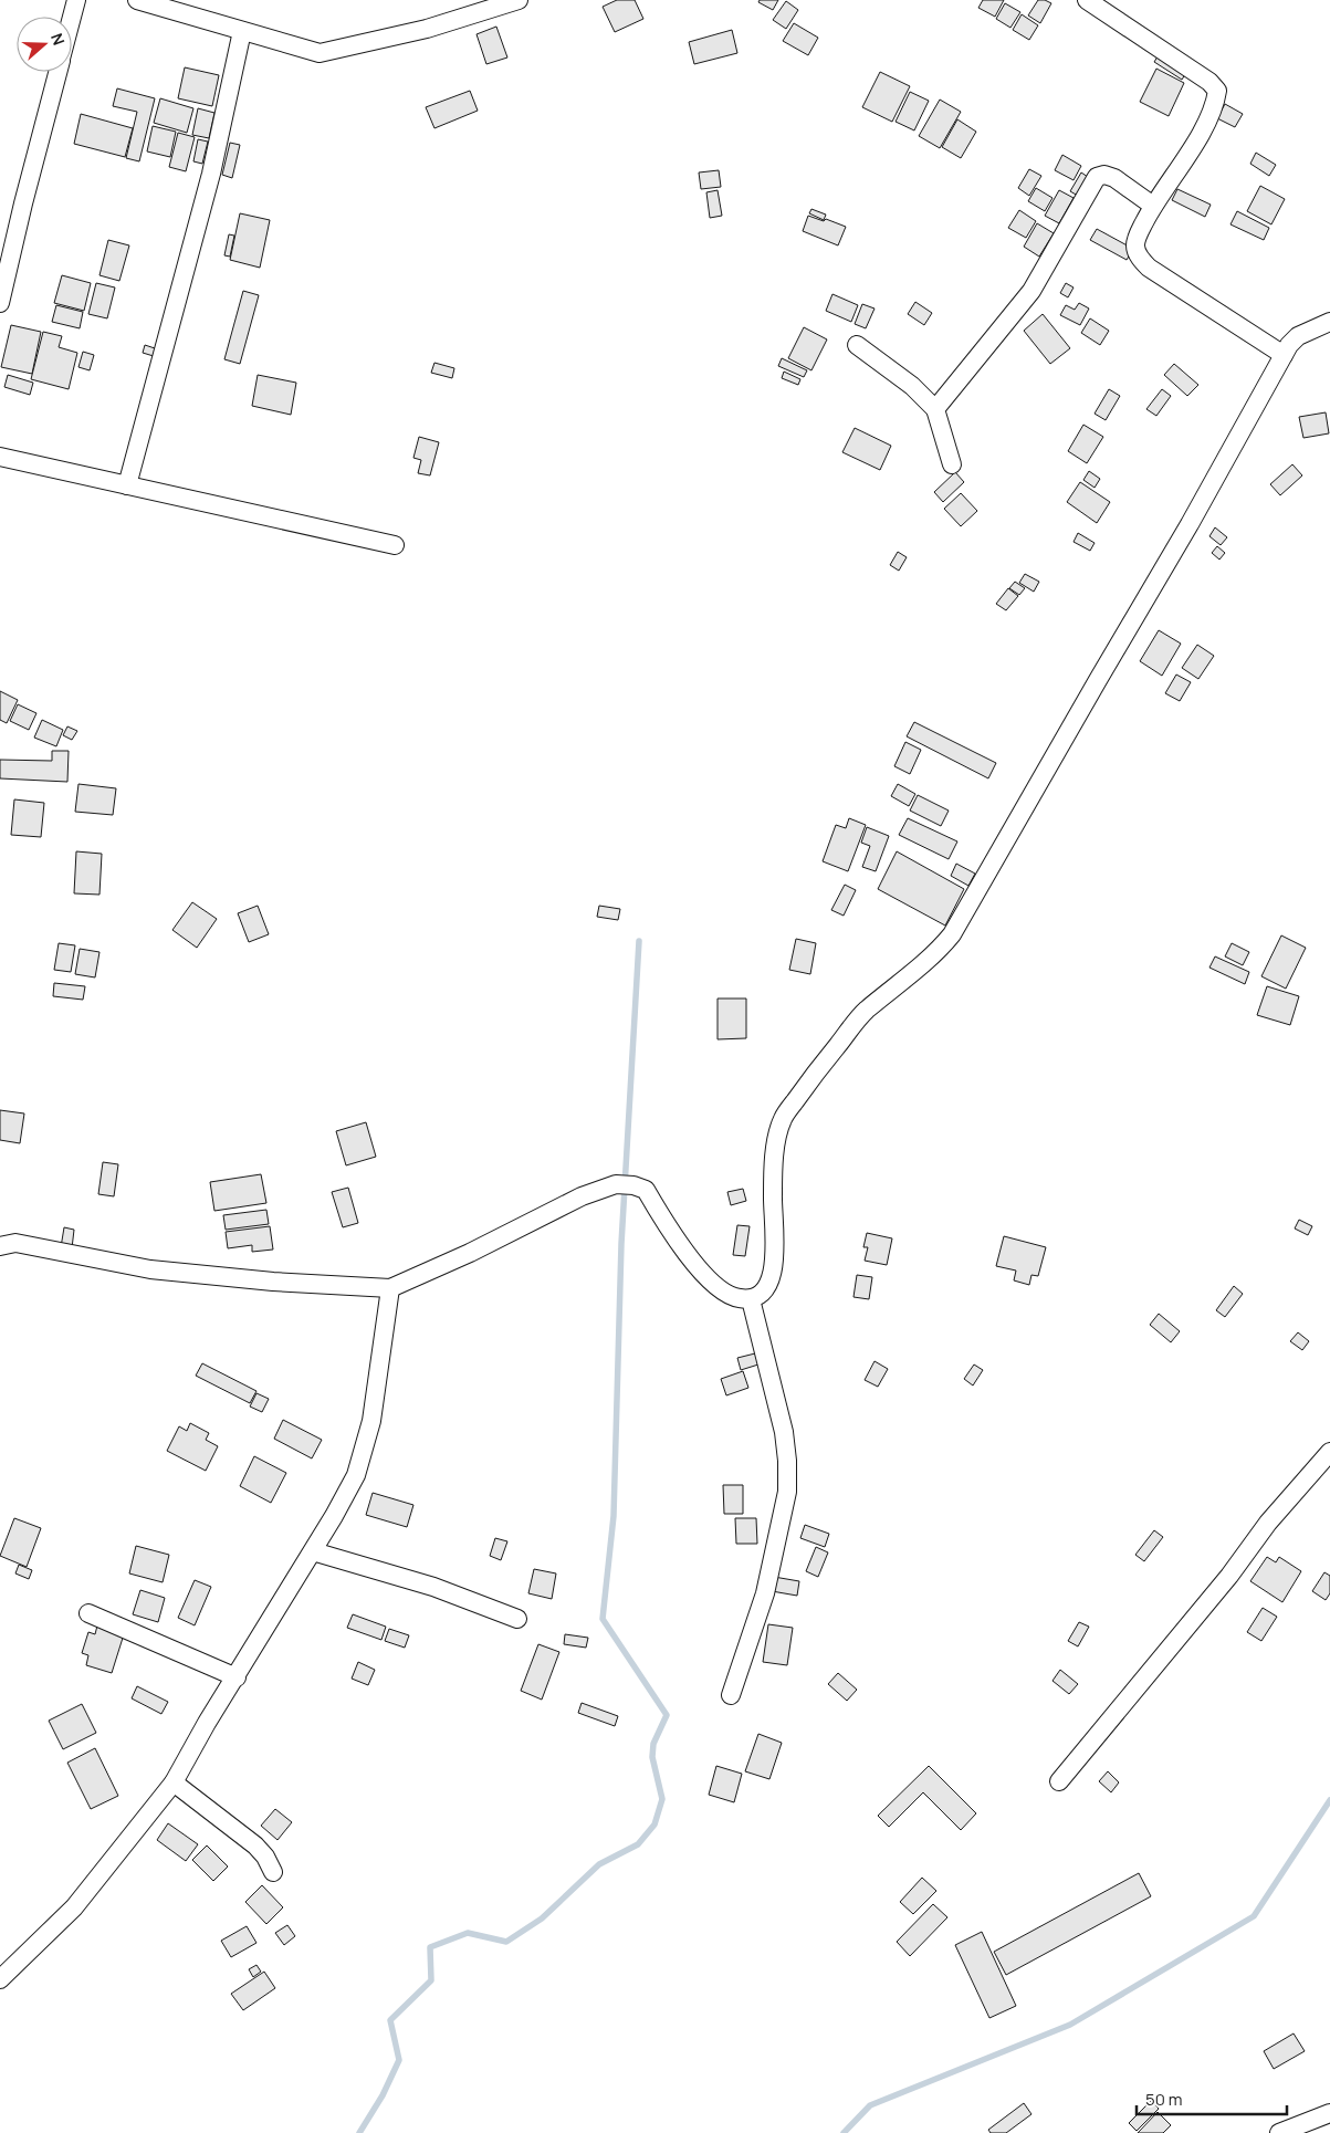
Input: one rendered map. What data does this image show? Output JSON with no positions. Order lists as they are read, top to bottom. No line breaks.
{"scale_bar":"50 m","north":"right"}
